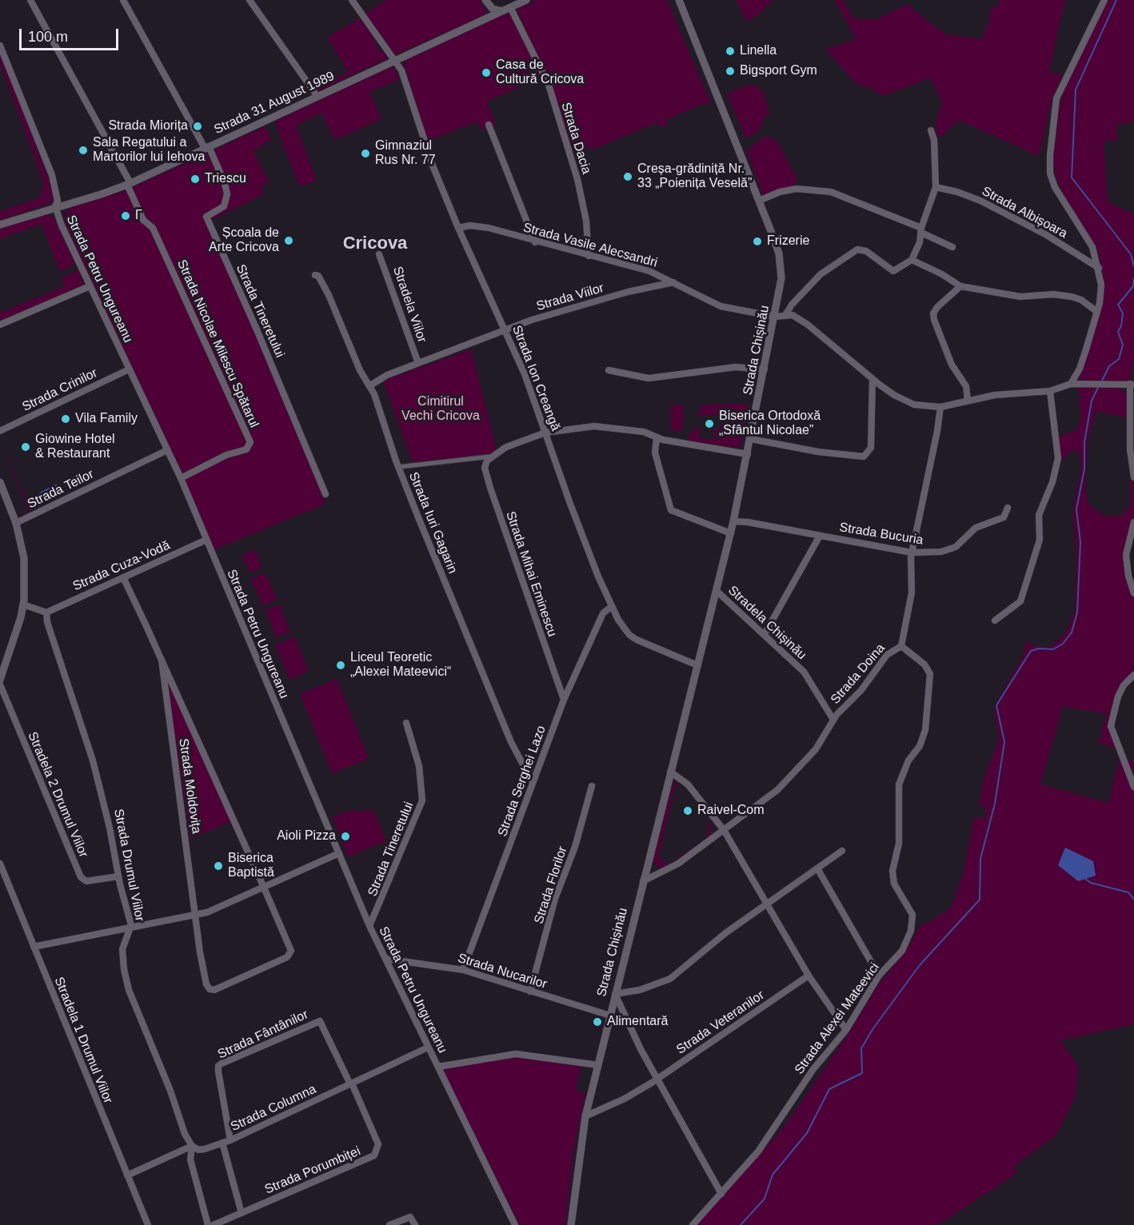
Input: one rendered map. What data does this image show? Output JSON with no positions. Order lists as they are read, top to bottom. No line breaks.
{"streets":{"street":["Strada 31 August 1989","Strada Dacia","Strada Albișoara","Strada Vasile Alecsandri","Strada Petru Ungureanu","Strada Viilor","Stradela Viilor","Strada Tineretului","Strada Nicolae Milescu Spătarul","Strada Chișinău","Strada Ion Creangă","Strada Crinilor","Strada Teilor","Strada Iuri Gagarin","Strada Bucuria","Strada Cuza-Vodă","Strada Mihai Eminescu","Stradela Chişinău","Strada Doina","Strada Serghei Lazo","Strada Moldovița","Stradela 2 Drumul Viilor","Strada Drumul Viilor","Strada Florilor","Strada Nucarilor","Strada Alexei Mateevici","Strada Veteranilor","Strada Fântânilor","Stradela 1 Drumul Viilor","Strada Columna","Strada Porumbiței"]},"crossings":[["Strada 31 August 1989","Strada Dacia"],["Strada 31 August 1989","Strada Petru Ungureanu"],["Strada 31 August 1989","Strada Tineretului"],["Strada 31 August 1989","Strada Nicolae Milescu Spătarul"],["Strada 31 August 1989","Strada Ion Creangă"],["Strada Dacia","Strada Vasile Alecsandri"],["Strada Vasile Alecsandri","Strada Viilor"],["Strada Vasile Alecsandri","Strada Chișinău"],["Strada Vasile Alecsandri","Strada Ion Creangă"],["Strada Petru Ungureanu","Strada Tineretului"],["Strada Petru Ungureanu","Strada Nicolae Milescu Spătarul"],["Strada Petru Ungureanu","Strada Crinilor"],["Strada Petru Ungureanu","Strada Teilor"],["Strada Petru Ungureanu","Strada Cuza-Vodă"],["Strada Petru Ungureanu","Strada Nucarilor"],["Strada Petru Ungureanu","Strada Columna"],["Strada Viilor","Stradela Viilor"],["Strada Viilor","Strada Ion Creangă"],["Strada Viilor","Strada Iuri Gagarin"],["Strada Chișinău","Strada Ion Creangă"],["Strada Chișinău","Strada Bucuria"],["Strada Chișinău","Stradela Chişinău"],["Strada Chișinău","Strada Doina"],["Strada Chișinău","Strada Nucarilor"],["Strada Chișinău","Strada Veteranilor"],["Strada Ion Creangă","Strada Serghei Lazo"],["Strada Iuri Gagarin","Strada Serghei Lazo"],["Strada Bucuria","Stradela Chişinău"],["Strada Bucuria","Strada Doina"],["Strada Cuza-Vodă","Strada Moldovița"],["Strada Cuza-Vodă","Strada Drumul Viilor"],["Strada Mihai Eminescu","Strada Serghei Lazo"],["Stradela Chişinău","Strada Doina"],["Strada Doina","Strada Alexei Mateevici"],["Strada Serghei Lazo","Strada Nucarilor"],["Stradela 2 Drumul Viilor","Strada Drumul Viilor"],["Strada Drumul Viilor","Strada Columna"],["Strada Florilor","Strada Nucarilor"],["Strada Fântânilor","Strada Columna"],["Strada Fântânilor","Strada Porumbiței"],["Stradela 1 Drumul Viilor","Strada Columna"],["Strada Columna","Strada Porumbiței"]],"districts":["Cricova"],"parks":["Cimitirul Vechi Cricova"],"places":["Linella","Bigsport Gym","Casa de Cultură Cricova","Strada Miorița","Sala Regatului a Martorilor lui Iehova","Gimnaziul Rus Nr. 77","Creșa-grădiniță Nr. 33 „Poienița Veselă”","Triescu","Г","Școala de Arte Cricova","Frizerie","Vila Family","Biserica Ortodoxă „Sfântul Nicolae”","Giowine Hotel & Restaurant","Liceul Teoretic „Alexei Mateevici“","Raivel-Com","Aioli Pizza","Biserica Baptistă","Alimentară"],"scale_bar":"100 m"}
